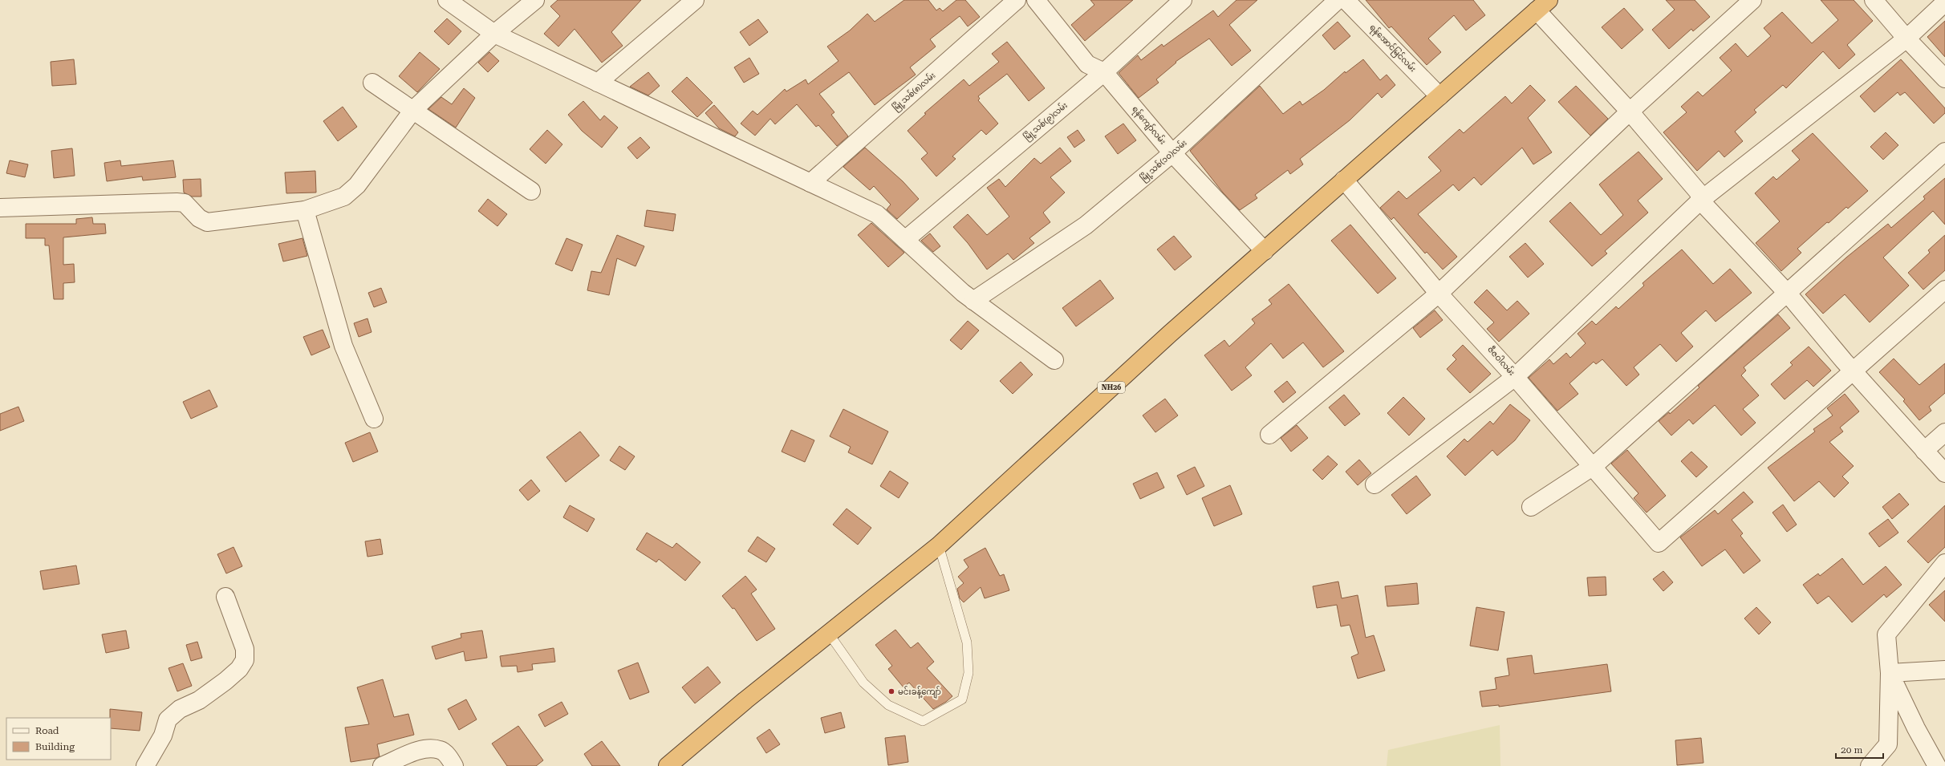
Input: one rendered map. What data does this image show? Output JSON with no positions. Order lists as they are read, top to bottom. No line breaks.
{"streets":{"highway":["NH26"],"street":["ရန်အောင်မြင်လမ်း","မြို့သစ်(၈)လမ်း","မြို့သစ်(၉)လမ်း","ရန်ကျော်လမ်း","မြို့သစ်(၁၀)လမ်း","ဇီဇဝါလမ်း"]},"crossings":[["ရန်အောင်မြင်လမ်း","NH26"],["မြို့သစ်(၉)လမ်း","ရန်ကျော်လမ်း"],["ရန်ကျော်လမ်း","မြို့သစ်(၁၀)လမ်း"],["ရန်ကျော်လမ်း","NH26"],["ဇီဇဝါလမ်း","NH26"]],"places":["မင်းခန့်ကျော်"],"legend":["Road","Building"],"scale_bar":"20 m"}
